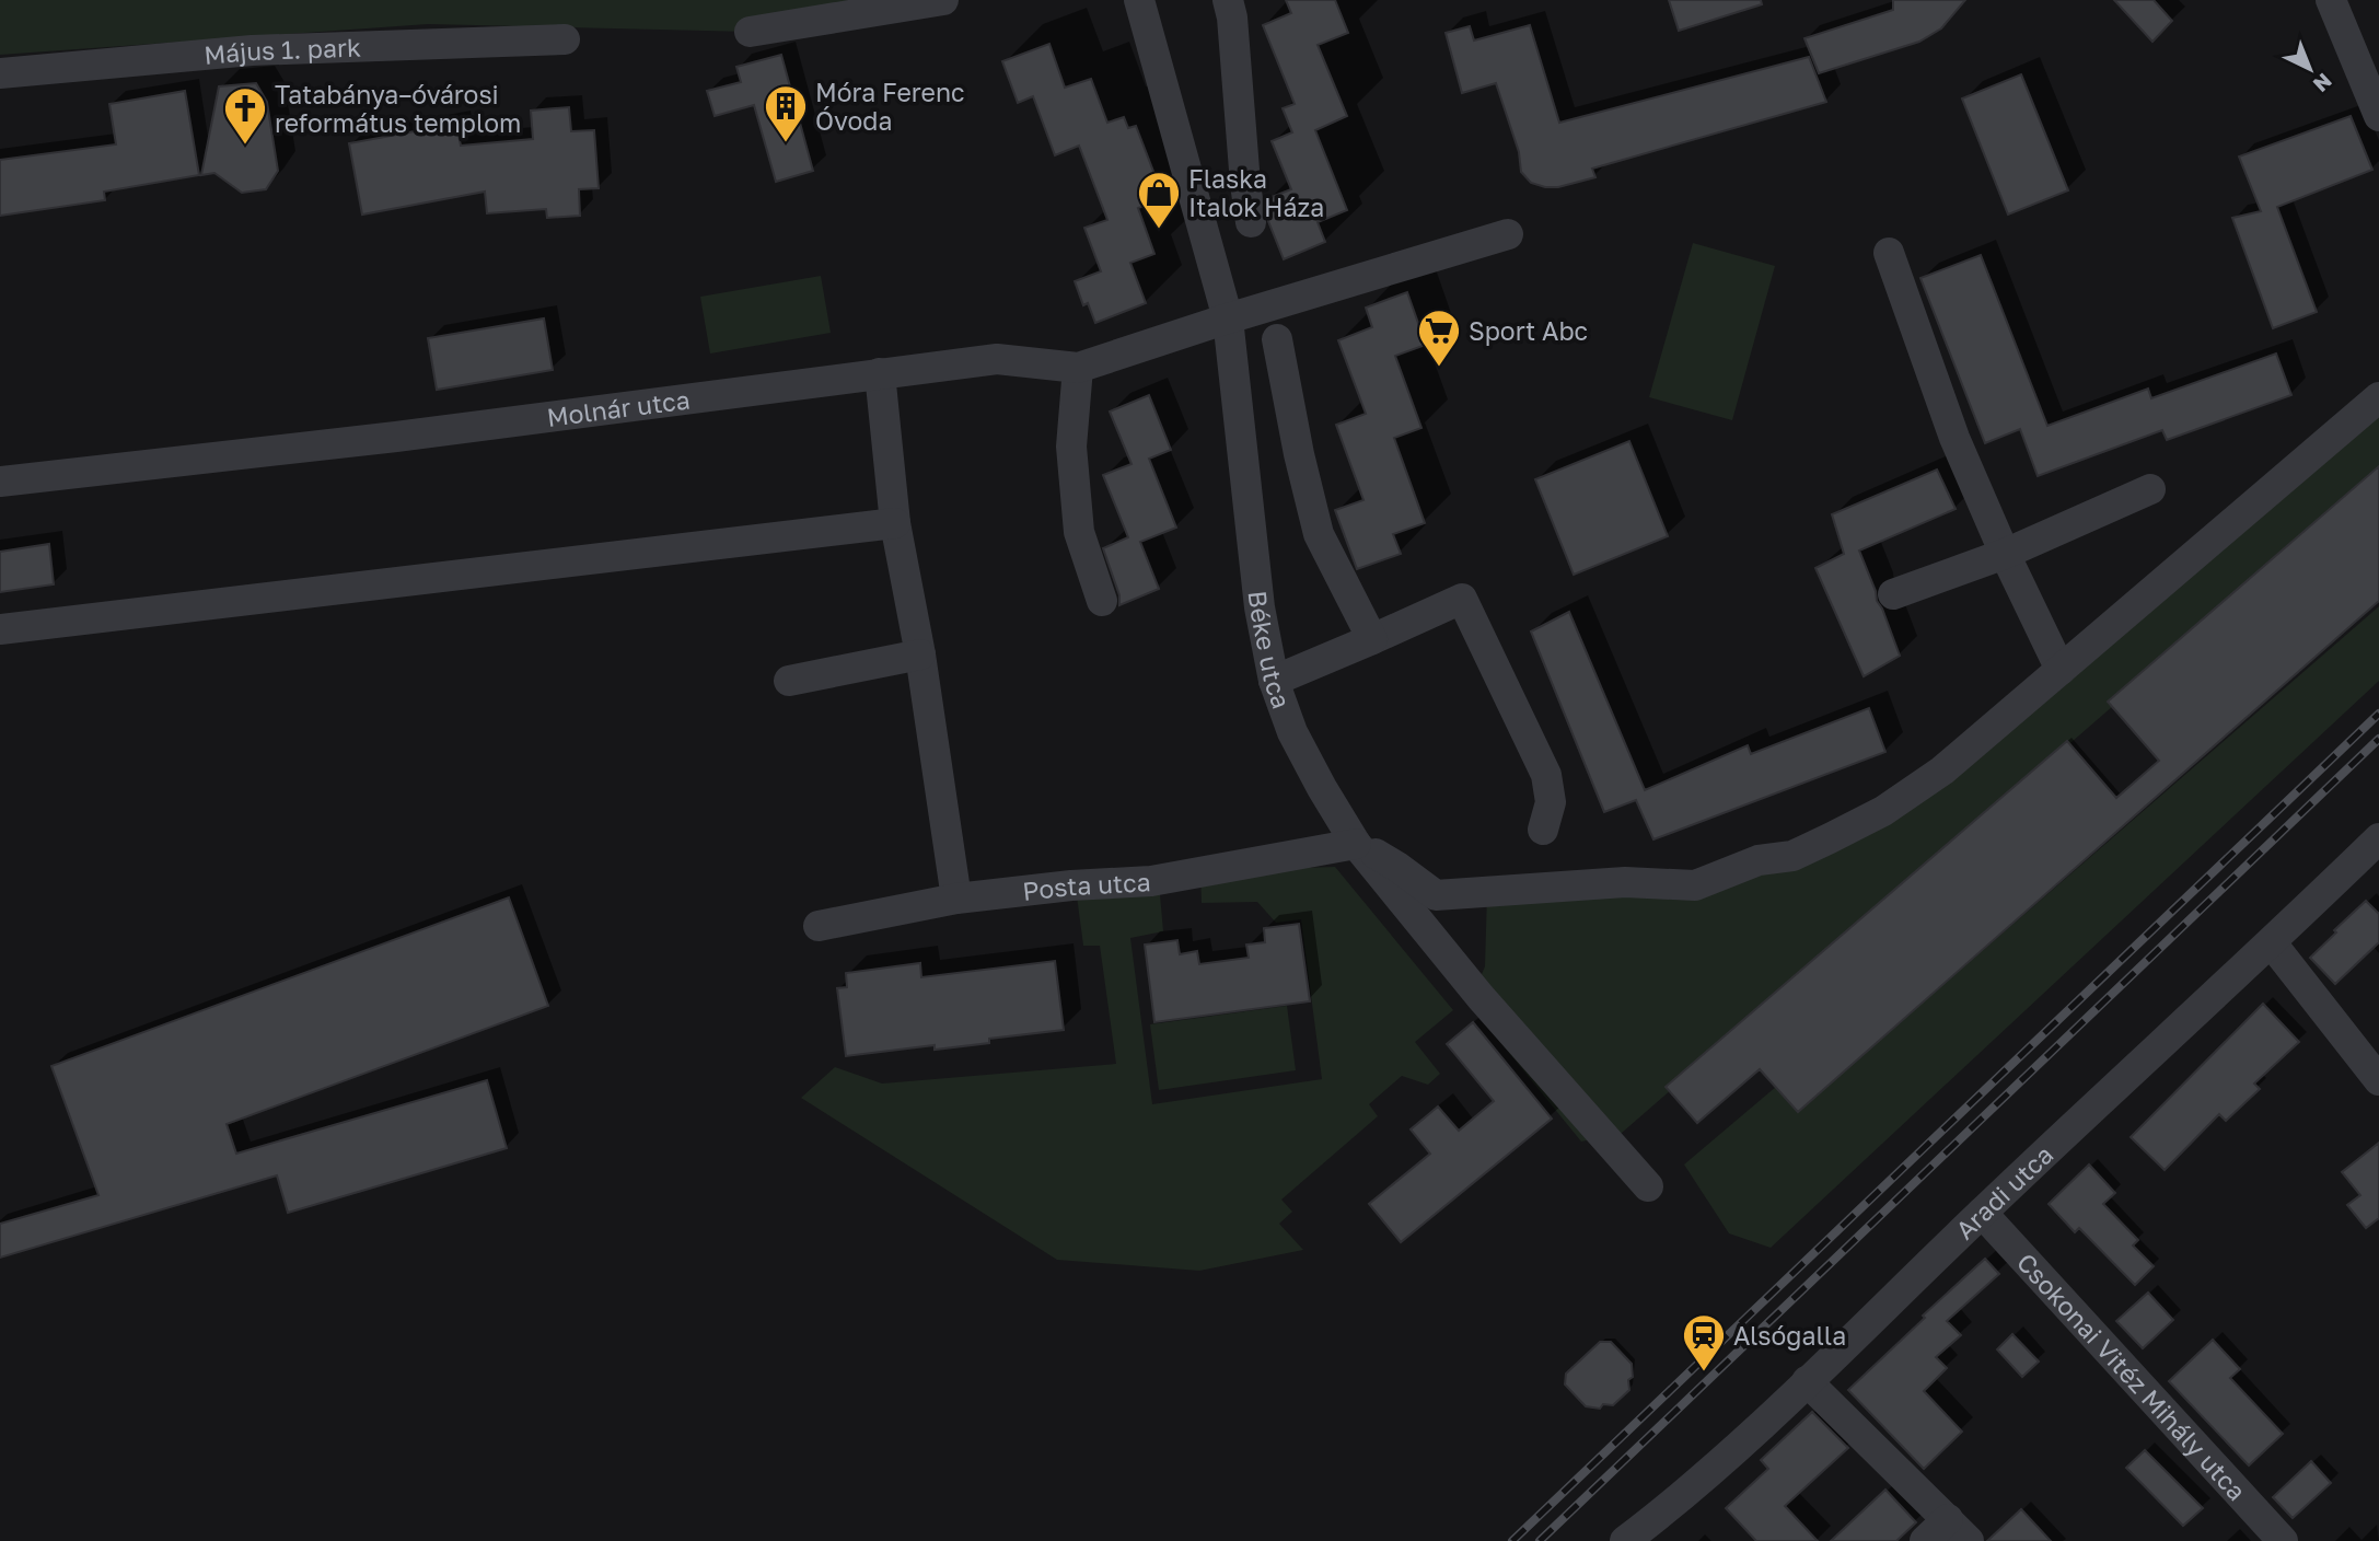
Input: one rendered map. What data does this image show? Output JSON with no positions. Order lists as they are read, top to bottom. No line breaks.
{"streets":{"street":["Május 1. park","Molnár utca","Béke utca","Posta utca","Aradi utca","Csokonai Vitéz Mihály utca"]},"crossings":[["Molnár utca","Béke utca"],["Béke utca","Posta utca"],["Aradi utca","Csokonai Vitéz Mihály utca"]],"places":{"building":["Móra Ferenc Óvoda"],"church":["Tatabánya–óvárosi református templom"],"shop":["Flaska Italok Háza"],"supermarket":["Sport Abc"],"station":["Alsógalla"]},"north":"bottom right"}
